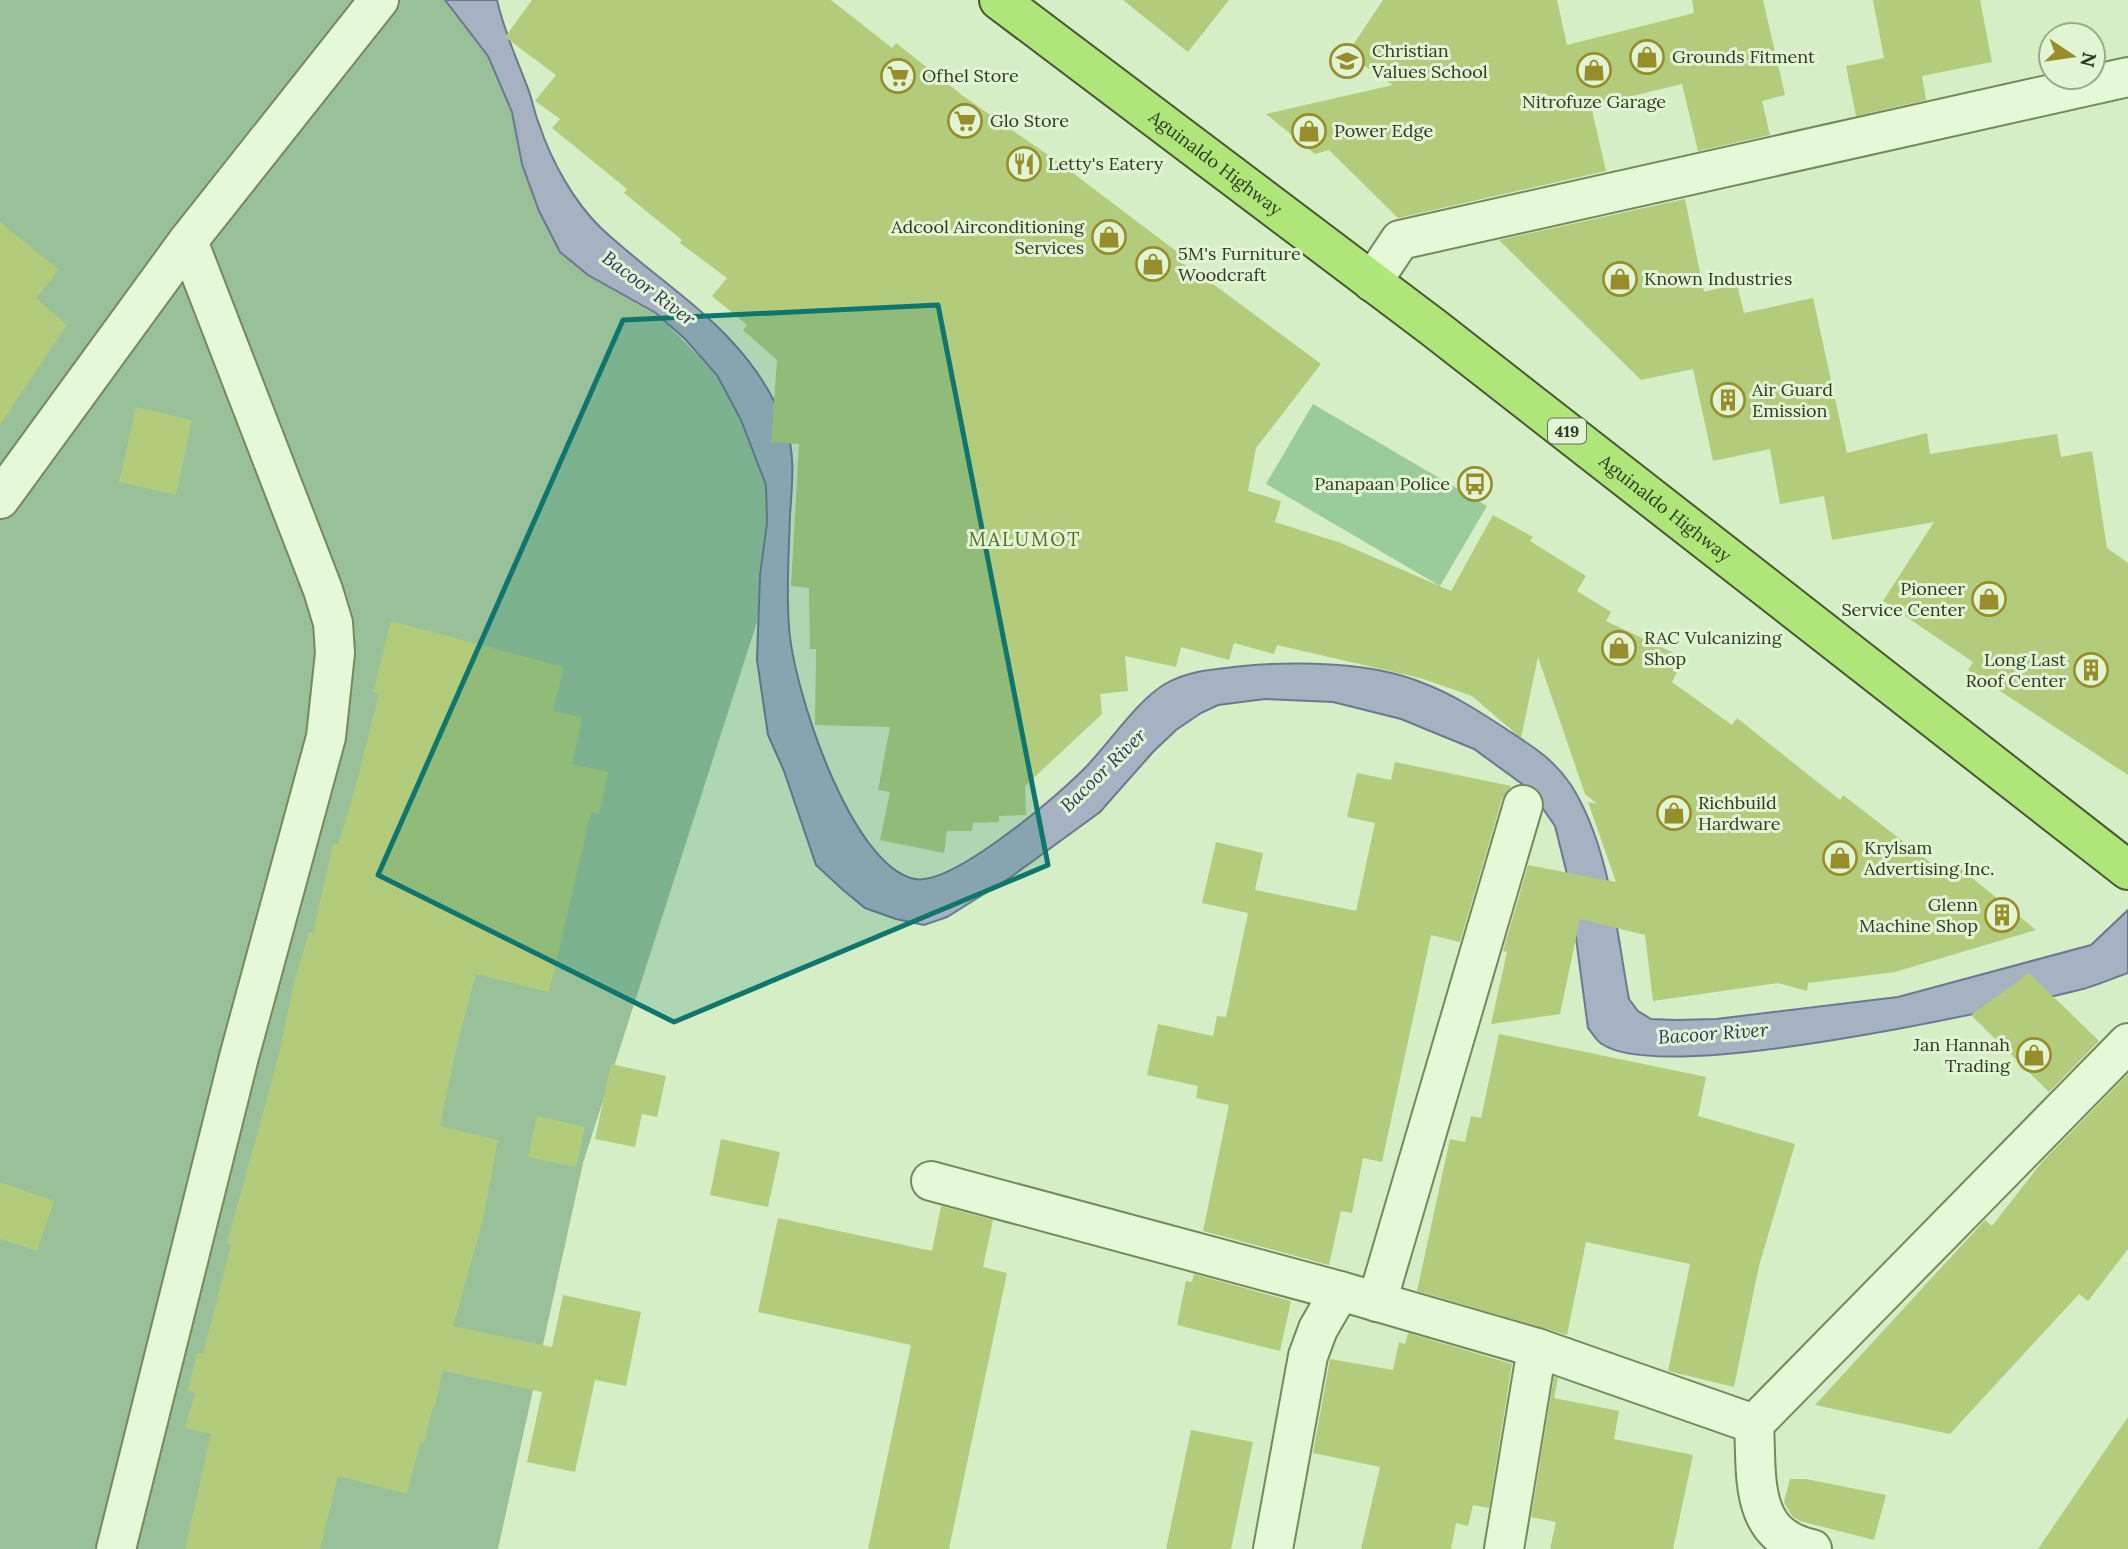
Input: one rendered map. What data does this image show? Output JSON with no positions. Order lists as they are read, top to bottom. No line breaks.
{"streets":{"highway":["Aguinaldo Highway","419"]},"districts":["MALUMOT"],"water":["Bacoor River"],"places":{"shop":["Grounds Fitment","Nitrofuze Garage","Power Edge","Adcool Airconditioning Services","5M's Furniture Woodcraft","Known Industries","Pioneer Service Center","RAC Vulcanizing Shop","Richbuild Hardware","Krylsam Advertising Inc.","Jan Hannah Trading"],"school or university":["Christian Values School"],"supermarket":["Ofhel Store","Glo Store"],"restaurant":["Letty's Eatery"],"building":["Air Guard Emission","Long Last Roof Center","Glenn Machine Shop"],"bus stop":["Panapaan Police"]},"north":"right"}
